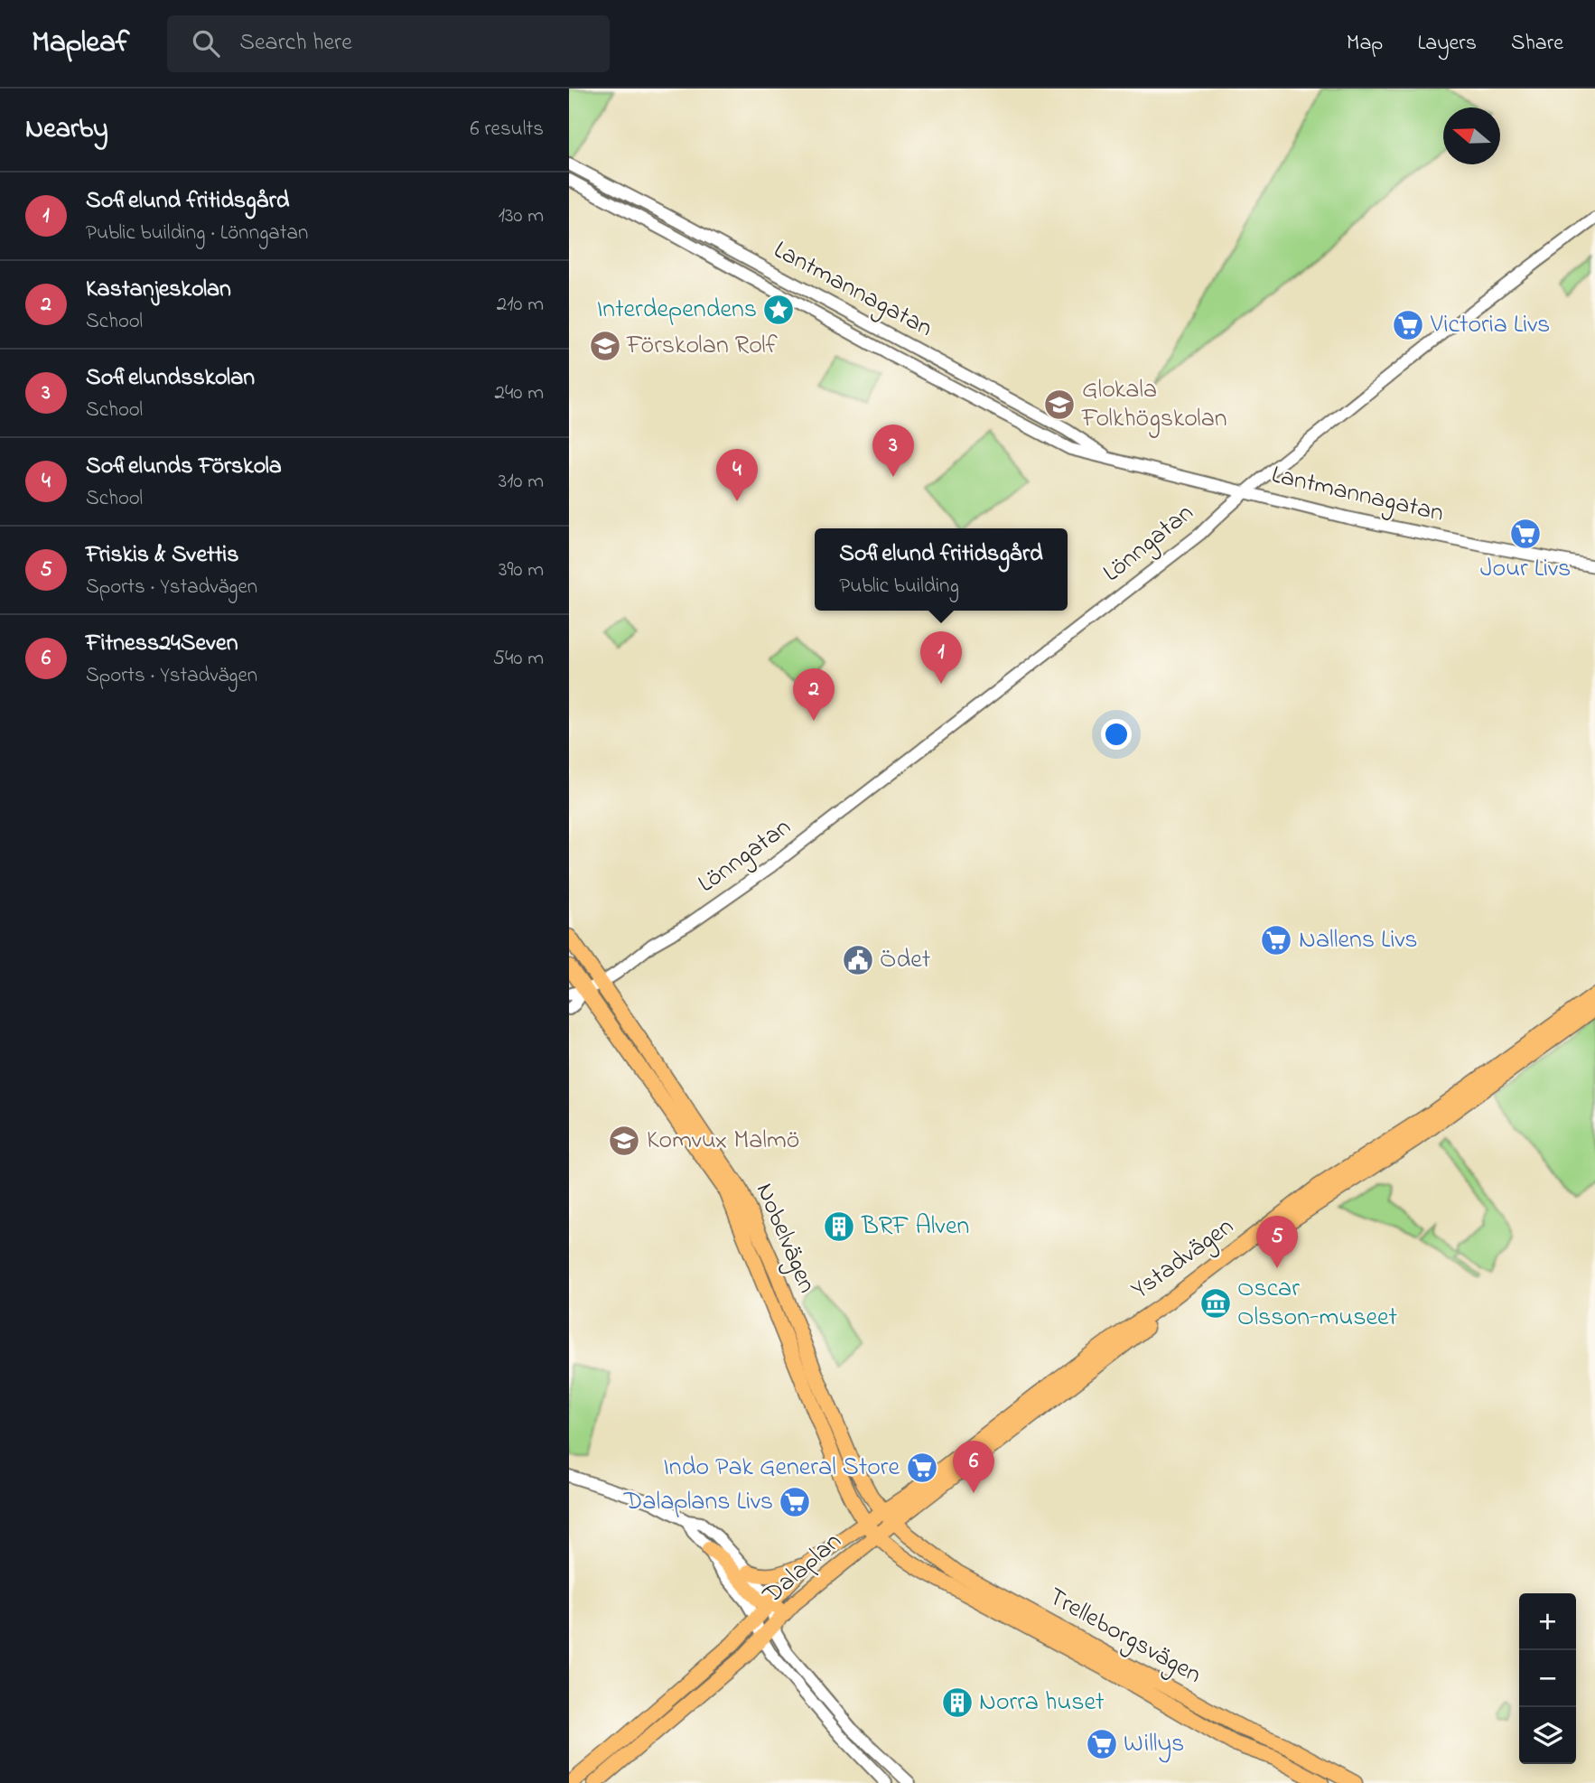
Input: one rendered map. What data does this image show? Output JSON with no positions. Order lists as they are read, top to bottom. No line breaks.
{"streets":{"main road":["Nobelvägen","Ystadvägen","Dalaplan","Trelleborgsvägen"],"street":["Lantmannagatan","Lönngatan"]},"crossings":[["Lantmannagatan","Lönngatan"],["Lönngatan","Nobelvägen"],["Nobelvägen","Ystadvägen"],["Nobelvägen","Dalaplan"],["Nobelvägen","Trelleborgsvägen"],["Ystadvägen","Dalaplan"],["Ystadvägen","Trelleborgsvägen"],["Dalaplan","Trelleborgsvägen"]],"places":{"place":["Interdependens"],"supermarket":["Victoria Livs","Jour Livs","Nallens Livs","Indo Pak General Store","Dalaplans Livs","Willys"],"school or university":["Förskolan Rolf","Glokala Folkhögskolan","Komvux Malmö"],"public building":["Ödet"],"building":["BRF Alven","Norra huset"],"museum":["Oscar Olsson-museet"]},"north":"left","page":{"header":"Mapleaf","search":"Search here","nav":["Map","Layers","Share"],"heading":["Nearby","6 results"],"list":[{"mark":"1","name":"Sofielund fritidsgård","note":"Public building · Lönngatan","value":"130 m"},{"mark":"2","name":"Kastanjeskolan","note":"School","value":"210 m"},{"mark":"3","name":"Sofielundsskolan","note":"School","value":"240 m"},{"mark":"4","name":"Sofielunds Förskola","note":"School","value":"310 m"},{"mark":"5","name":"Friskis & Svettis","note":"Sports · Ystadvägen","value":"390 m"},{"mark":"6","name":"Fitness24Seven","note":"Sports · Ystadvägen","value":"540 m"}],"pins":["3","4","1","2","5","6"],"popup":["Sofielund fritidsgård","Public building"],"map_buttons":["+","−"]}}
